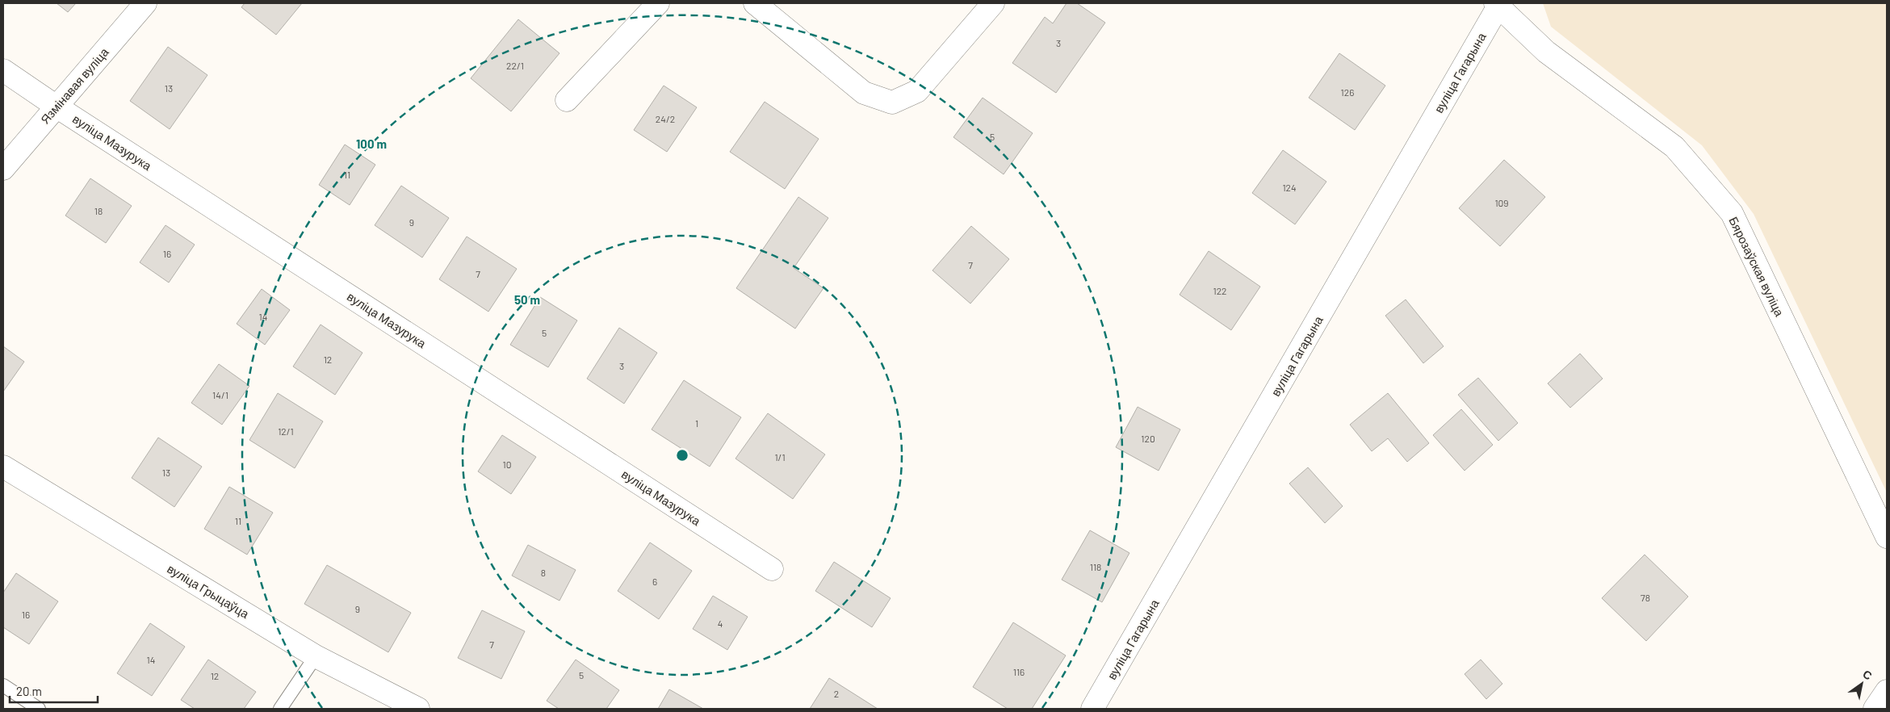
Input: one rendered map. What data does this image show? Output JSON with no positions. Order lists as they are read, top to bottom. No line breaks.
{"streets":{"street":["вуліца Гагарына","Язмінавая вуліца","вуліца Мазурука","Бярозаўская вуліца","вуліца Грыцаўца"]},"crossings":[["вуліца Гагарына","Бярозаўская вуліца"],["Язмінавая вуліца","вуліца Мазурука"]],"house_numbers":["3","22/1","13","126","24/2","5","11","124","109","18","9","16","7","7","122","14","5","12","3","14/1","1","12/1","120","1/1","10","13","11","118","8","6","78","9","16","4","7","14","116","5","12","2"],"scale_bar":"20 m","north":"top right","rings":["100 m","50 m"]}
